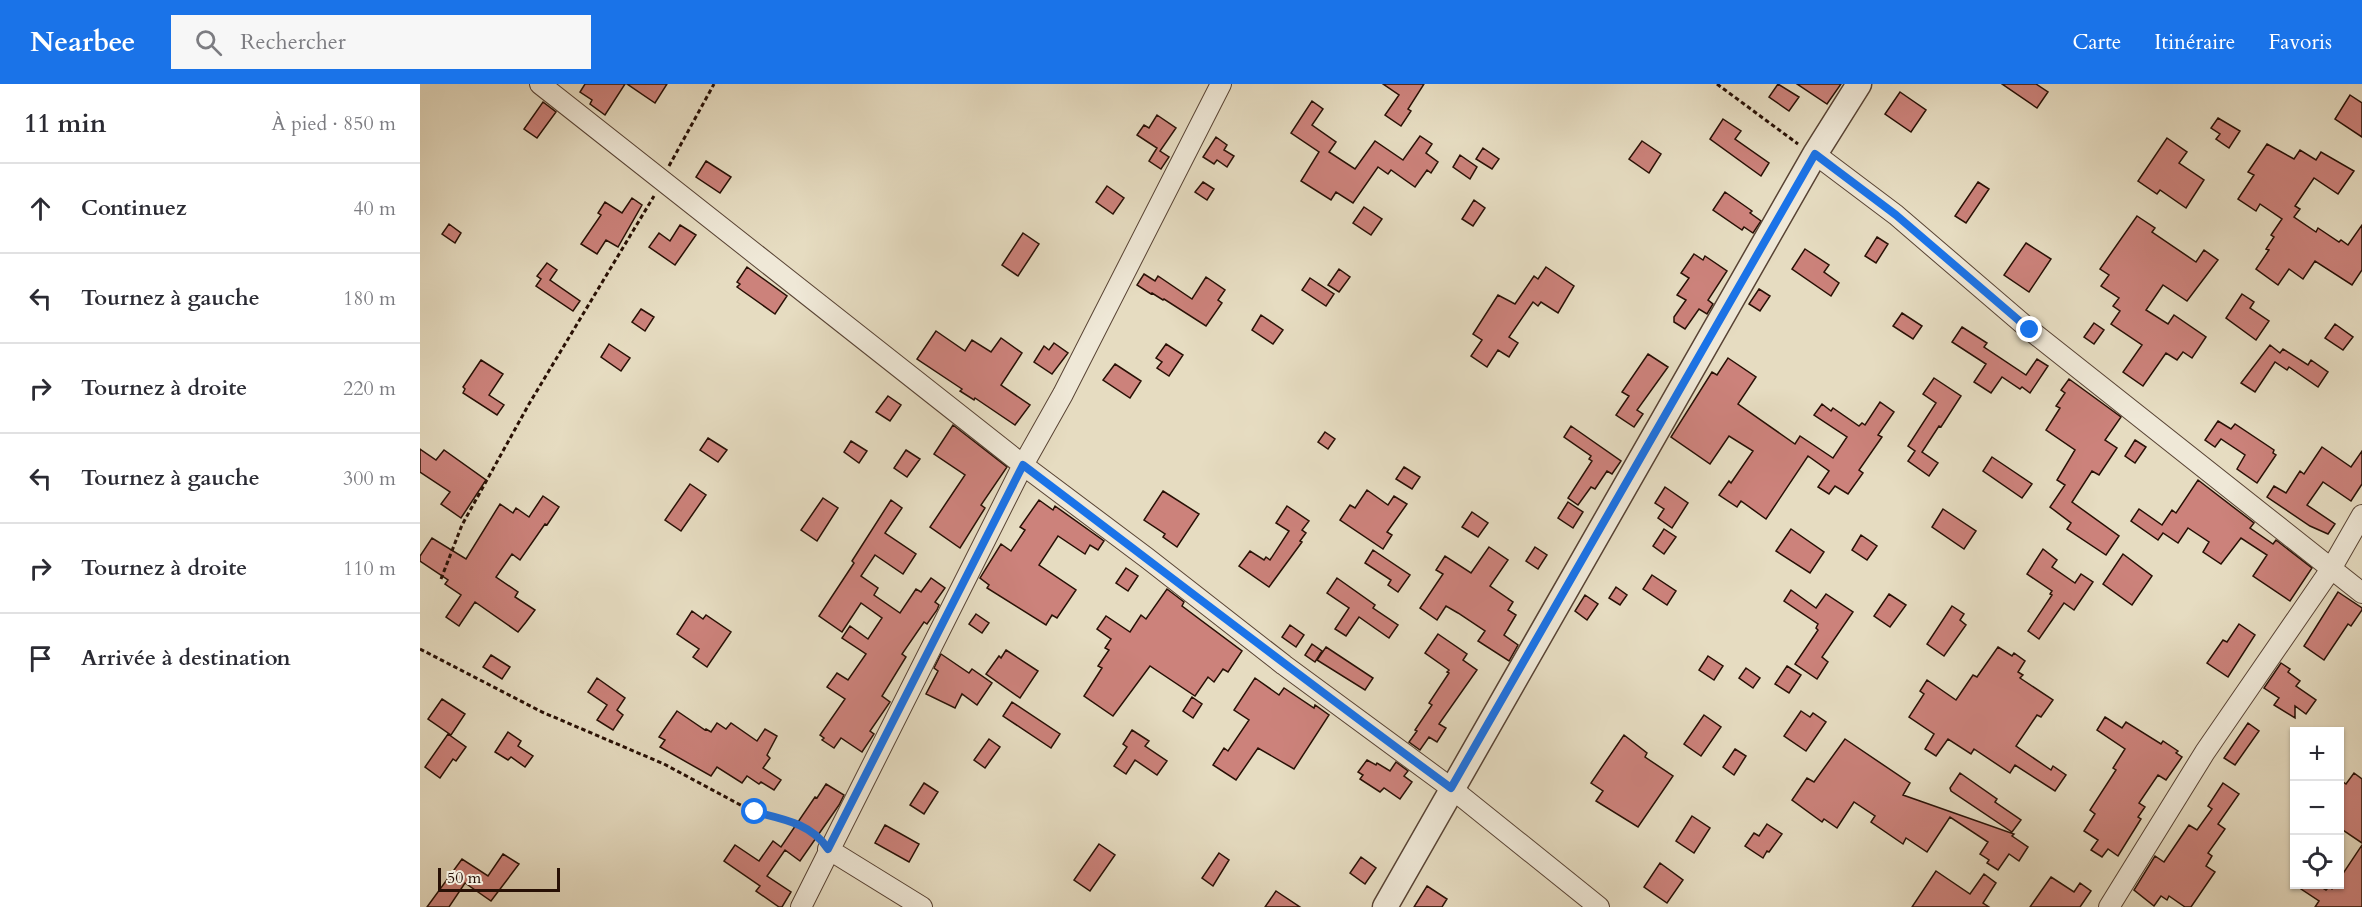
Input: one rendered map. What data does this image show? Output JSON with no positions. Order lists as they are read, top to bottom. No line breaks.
{"scale_bar":"50 m","page":{"header":"Nearbee","search":"Rechercher","nav":["Carte","Itinéraire","Favoris"],"heading":["11 min","À pied · 850 m"],"list":[["Continuez","40 m"],["Tournez à gauche","180 m"],["Tournez à droite","220 m"],["Tournez à gauche","300 m"],["Tournez à droite","110 m"],"Arrivée à destination"],"map_buttons":["+","−"],"scale":"50 m"}}
